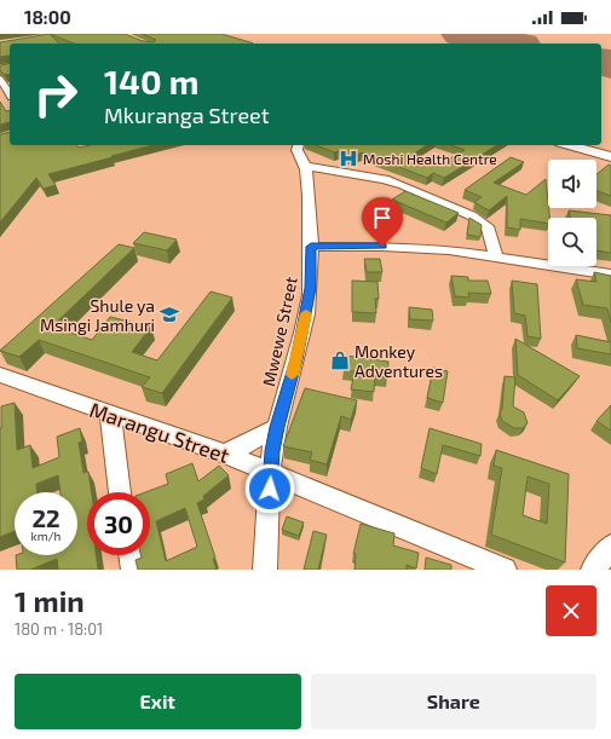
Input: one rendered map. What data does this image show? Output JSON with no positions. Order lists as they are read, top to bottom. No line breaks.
{"streets":{"street":["Mwewe Street","Marangu Street"]},"crossings":[["Mwewe Street","Marangu Street"]],"places":{"hospital":["Moshi Health Centre"],"school or university":["Shule ya Msingi Jamhuri"],"shop":["Monkey Adventures"]},"page":{"status":"18:00","turn":["140 m","Mkuranga Street"],"speed":"22 km/h","limit":"30","heading":["1 min","180 m · 18:01"],"buttons":["Exit","Share"]}}
